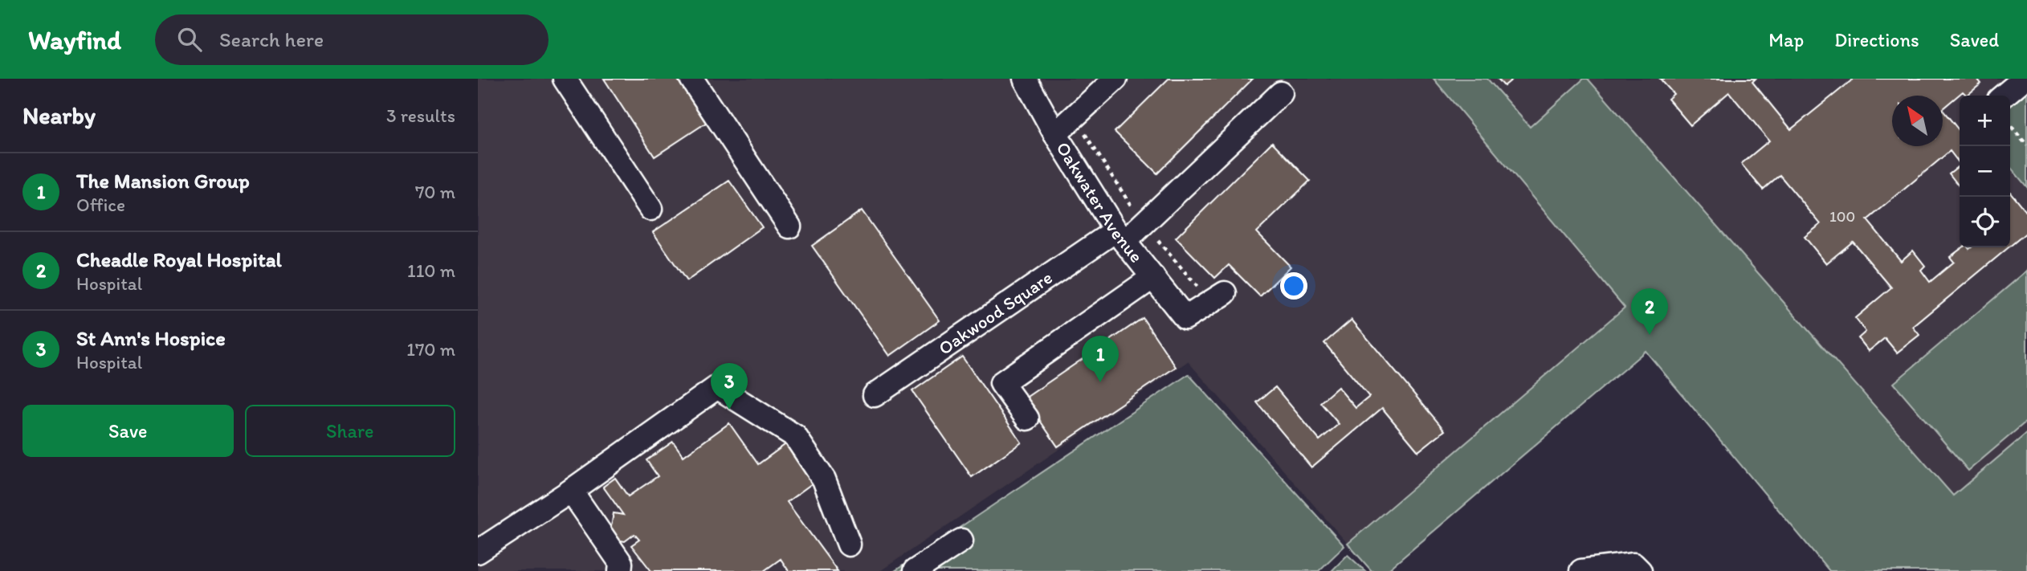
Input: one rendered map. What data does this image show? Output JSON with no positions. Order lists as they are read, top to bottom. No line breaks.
{"streets":{"street":["Oakwater Avenue","Oakwood Square"]},"crossings":[["Oakwater Avenue","Oakwood Square"]],"house_numbers":["100"],"north":"top left","page":{"header":"Wayfind","search":"Search here","nav":["Map","Directions","Saved"],"heading":["Nearby","3 results"],"map_buttons":["+","−"],"list":[{"mark":"1","name":"The Mansion Group","note":"Office","value":"70 m"},{"mark":"2","name":"Cheadle Royal Hospital","note":"Hospital","value":"110 m"},{"mark":"3","name":"St Ann's Hospice","note":"Hospital","value":"170 m"}],"pins":["2","1","3"],"buttons":["Save","Share"]}}
